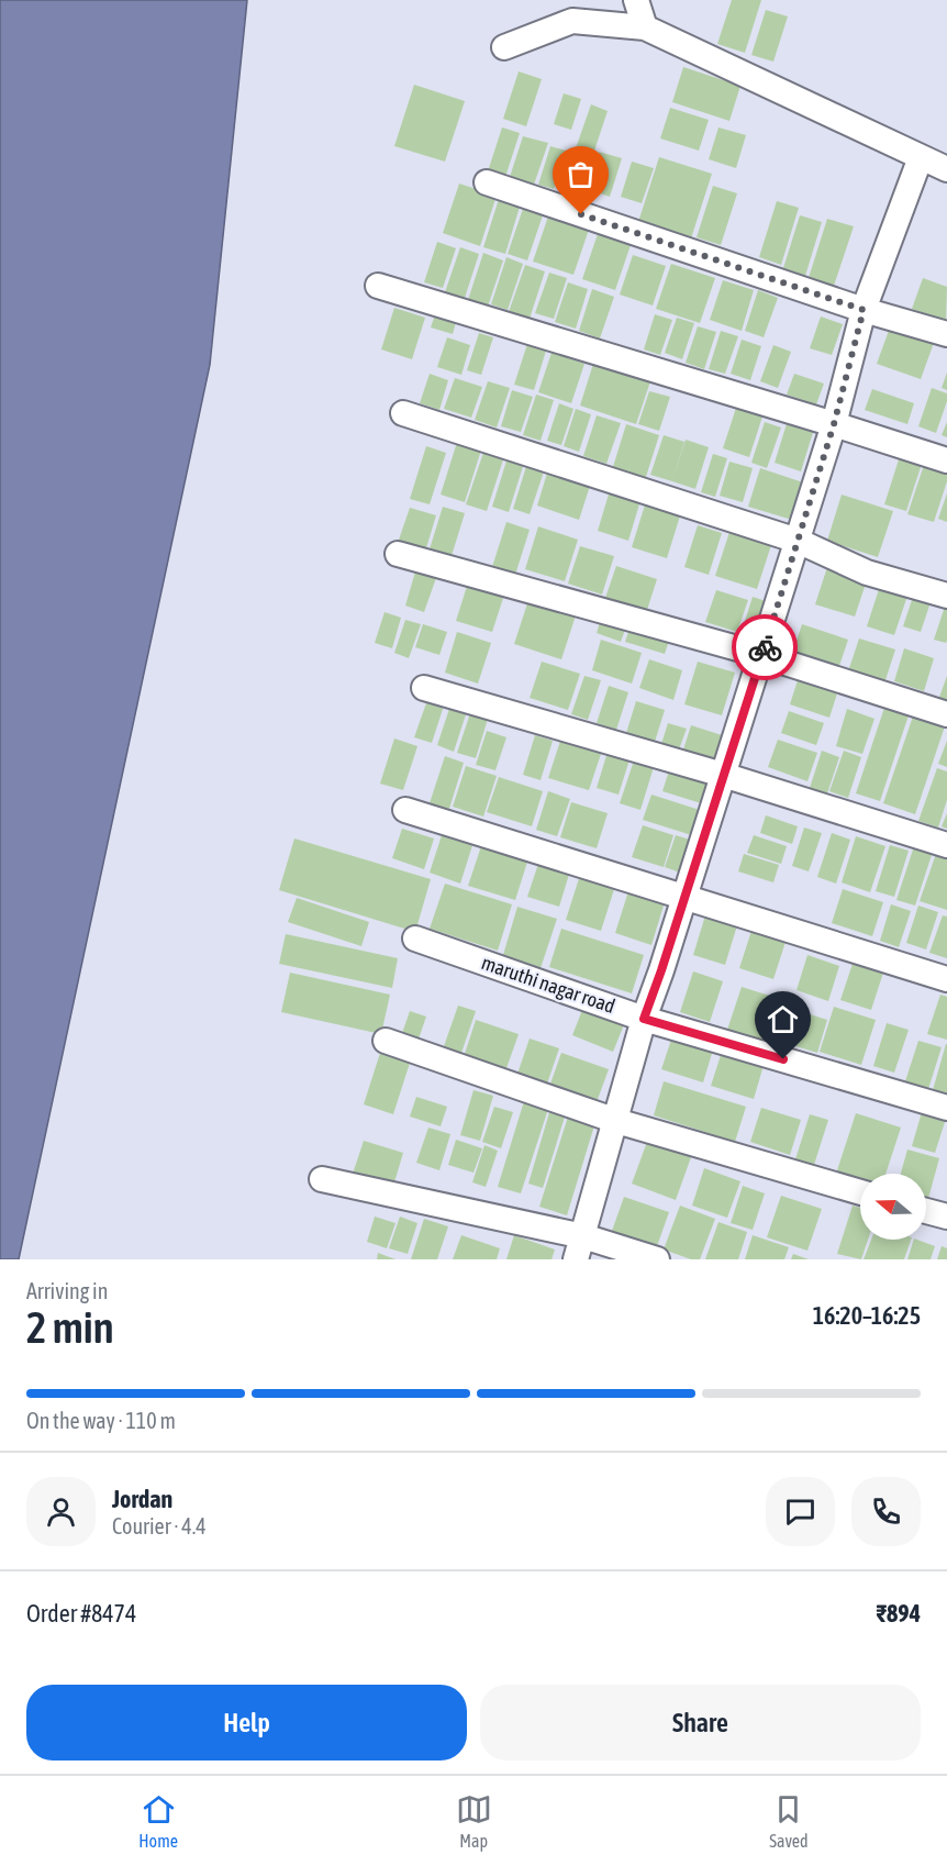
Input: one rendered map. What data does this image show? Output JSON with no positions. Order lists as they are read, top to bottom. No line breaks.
{"streets":{"street":["maruthi nagar road"]},"north":"left","page":{"heading":["2 min","Arriving in","16:20–16:25"],"panel":["Jordan","Courier · 4.4","Order #8474","₹894"],"bar":"On the way · 110 m","buttons":["Help","Share"],"tabs":["Home","Map","Saved"]}}
